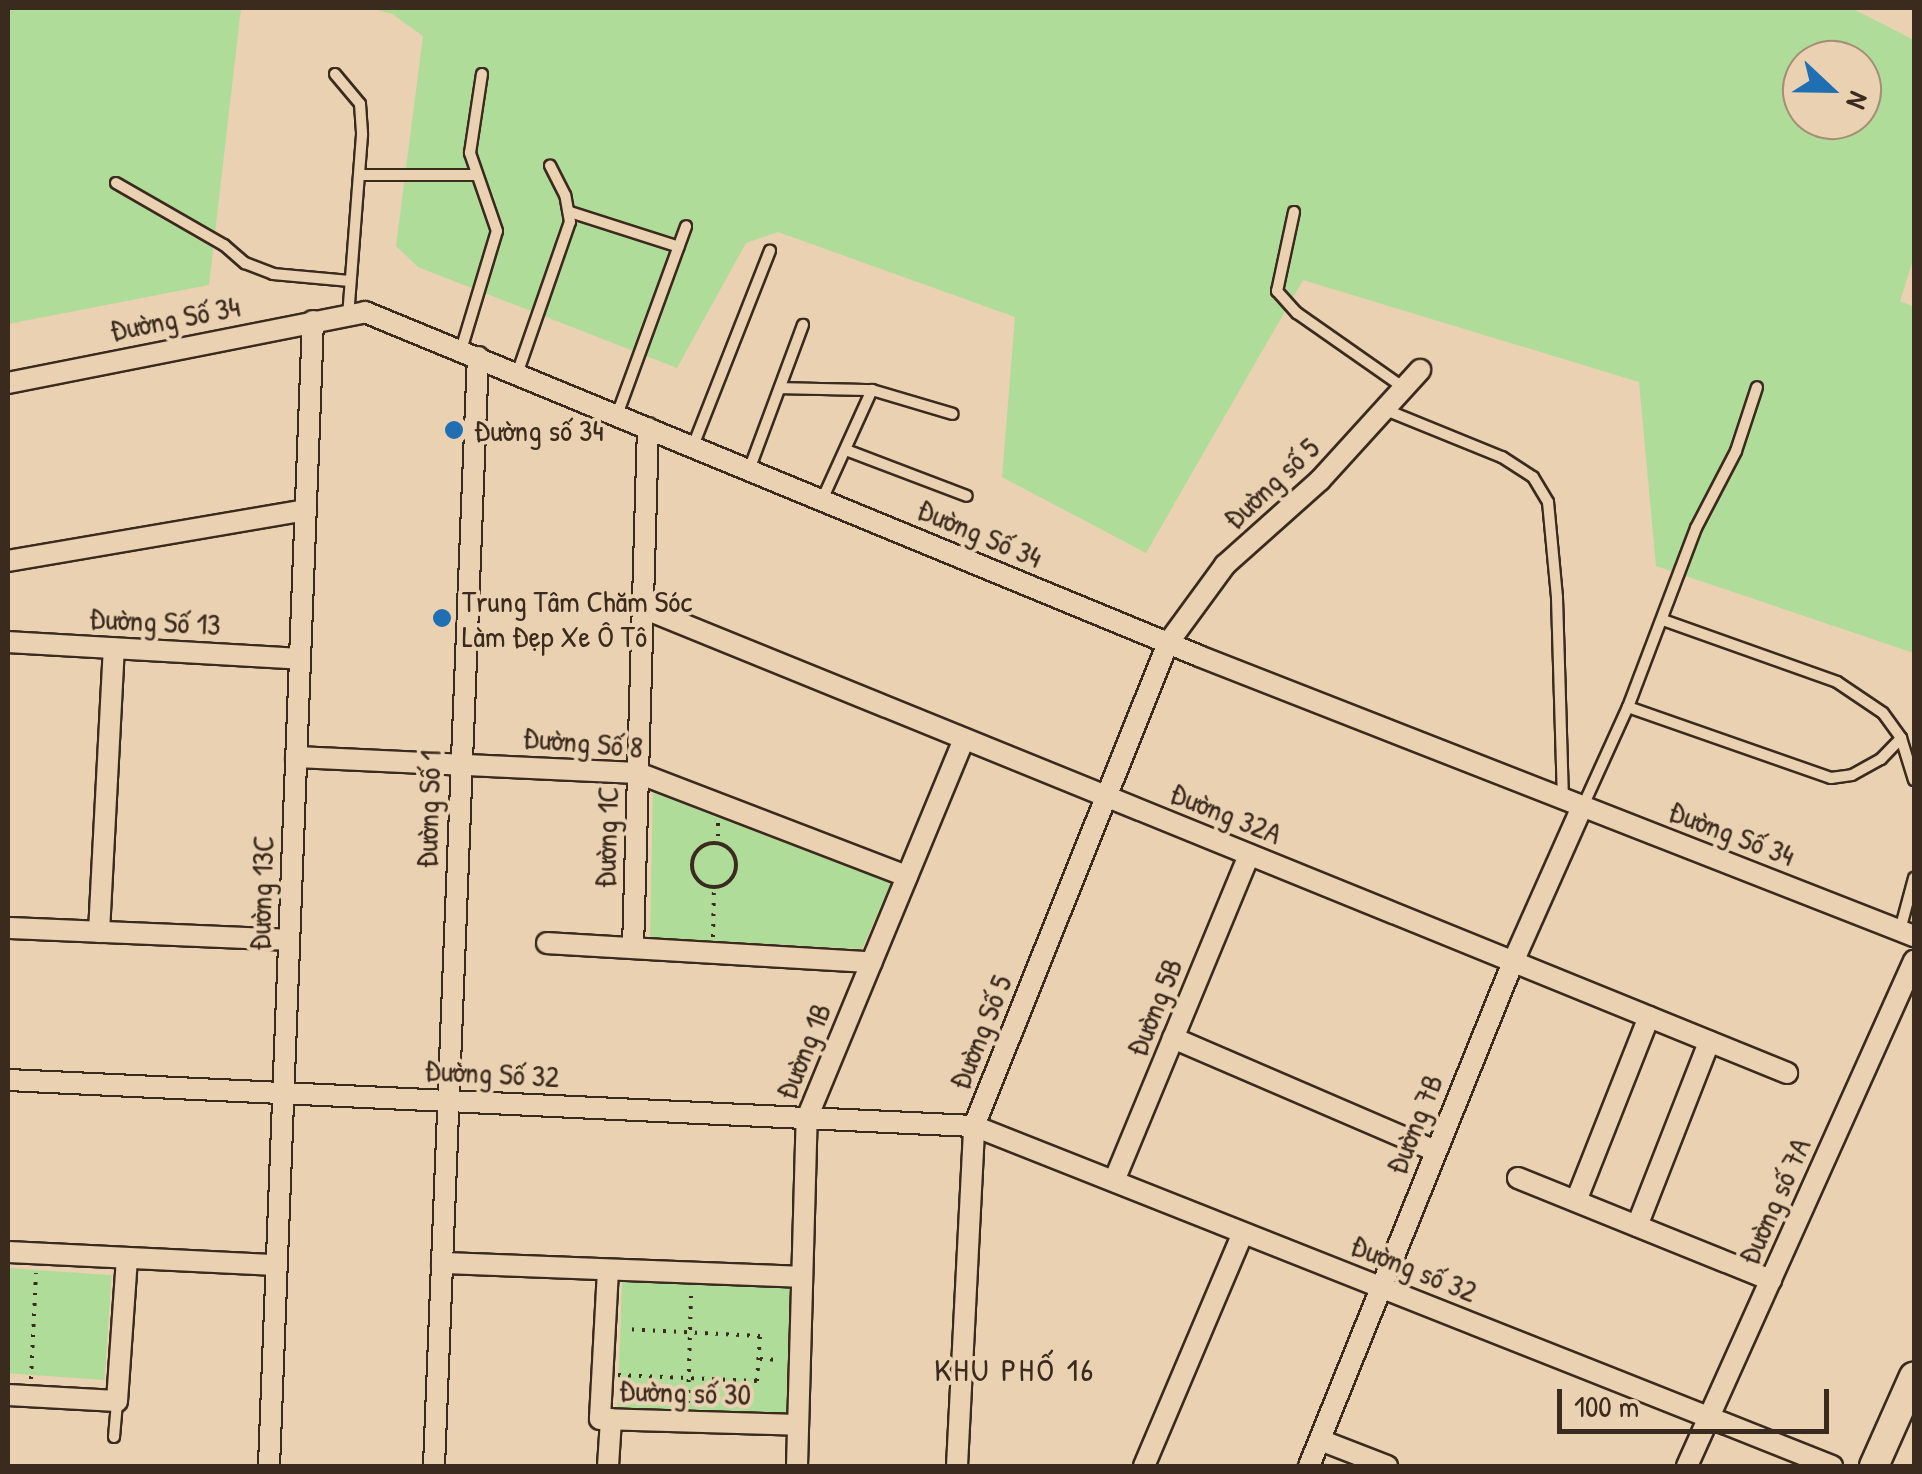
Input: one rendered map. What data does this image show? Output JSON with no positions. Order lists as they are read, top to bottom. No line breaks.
{"streets":{"street":["Đường Số 34","Đường số 5","Đường Số 13","Đường Số 8","Đường Số 1","Đường 32A","Đường 1C","Đường 13C","Đường 5B","Đường Số 5","Đường 1B","Đường Số 32","Đường 7B","Đường số 7A","Đường số 32","Đường số 30"]},"crossings":[["Đường Số 34","Đường số 5"],["Đường Số 34","Đường Số 1"],["Đường Số 34","Đường 1C"],["Đường Số 34","Đường 13C"],["Đường Số 34","Đường Số 5"],["Đường Số 34","Đường 7B"],["Đường số 5","Đường Số 5"],["Đường Số 13","Đường 13C"],["Đường Số 8","Đường Số 1"],["Đường Số 8","Đường 1C"],["Đường Số 8","Đường 13C"],["Đường Số 8","Đường 1B"],["Đường Số 1","Đường Số 32"],["Đường 32A","Đường 1C"],["Đường 32A","Đường 5B"],["Đường 32A","Đường Số 5"],["Đường 32A","Đường 1B"],["Đường 32A","Đường 7B"],["Đường 13C","Đường Số 32"],["Đường 5B","Đường số 32"],["Đường Số 5","Đường Số 32"],["Đường Số 5","Đường số 32"],["Đường 1B","Đường Số 32"],["Đường 1B","Đường số 30"],["Đường Số 32","Đường số 32"],["Đường 7B","Đường số 32"],["Đường số 7A","Đường số 32"]],"districts":["KHU PHỐ 16"],"places":["Đường số 34","Trung Tâm Chăm Sóc Làm Đẹp Xe Ô Tô"],"scale_bar":"100 m","north":"right"}
